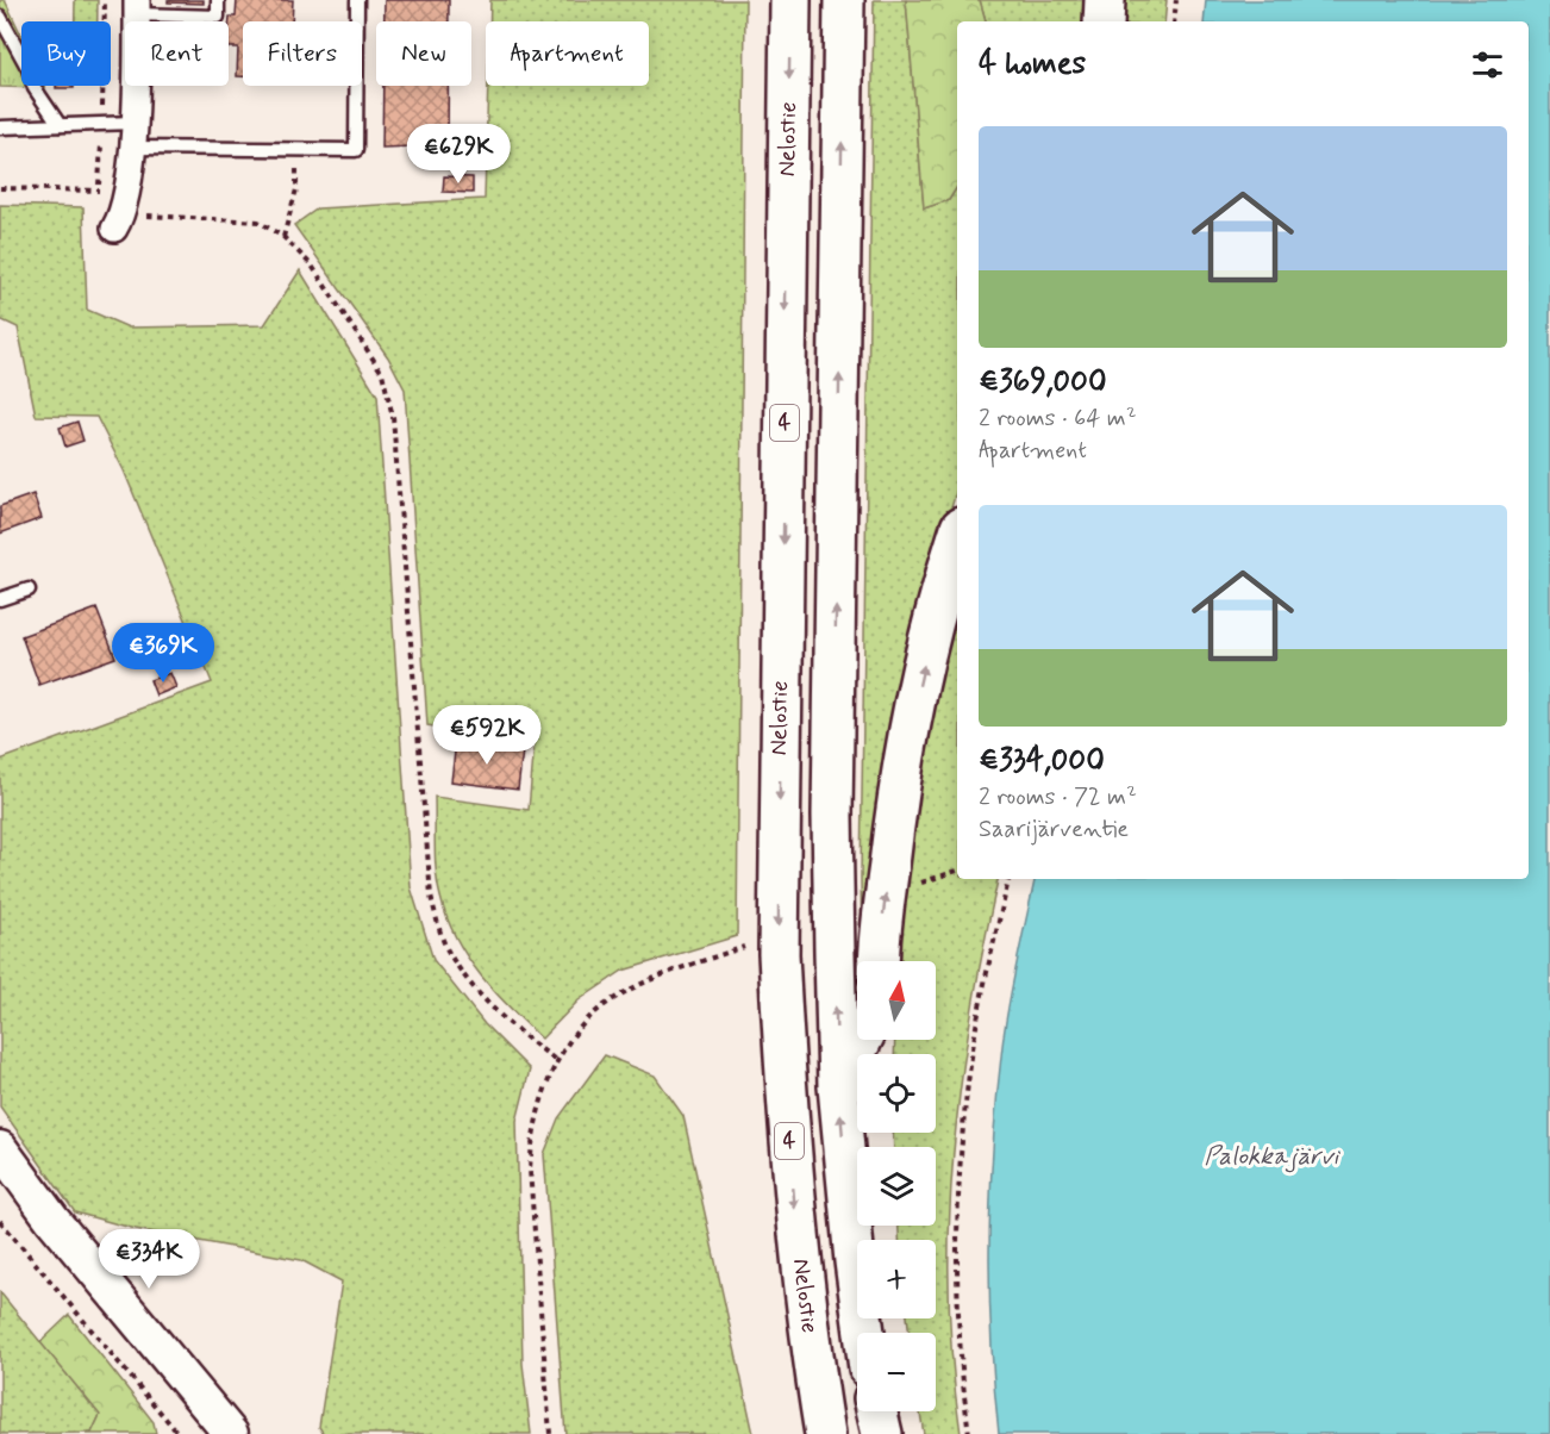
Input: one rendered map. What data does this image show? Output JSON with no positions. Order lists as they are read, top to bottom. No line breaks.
{"streets":{"highway":["Nelostie","4"]},"water":["Palokkajärvi"],"north":"top","page":{"chip":["Buy","Rent","Filters","New","Apartment"],"heading":"4 homes","list":[{"name":"€369,000","note":"2 rooms · 64 m² · Apartment"},{"name":"€334,000","note":"2 rooms · 72 m² · Saarijärventie"}],"price":["€629K","€369K","€592K","€334K"],"map_buttons":["+","−"]}}
